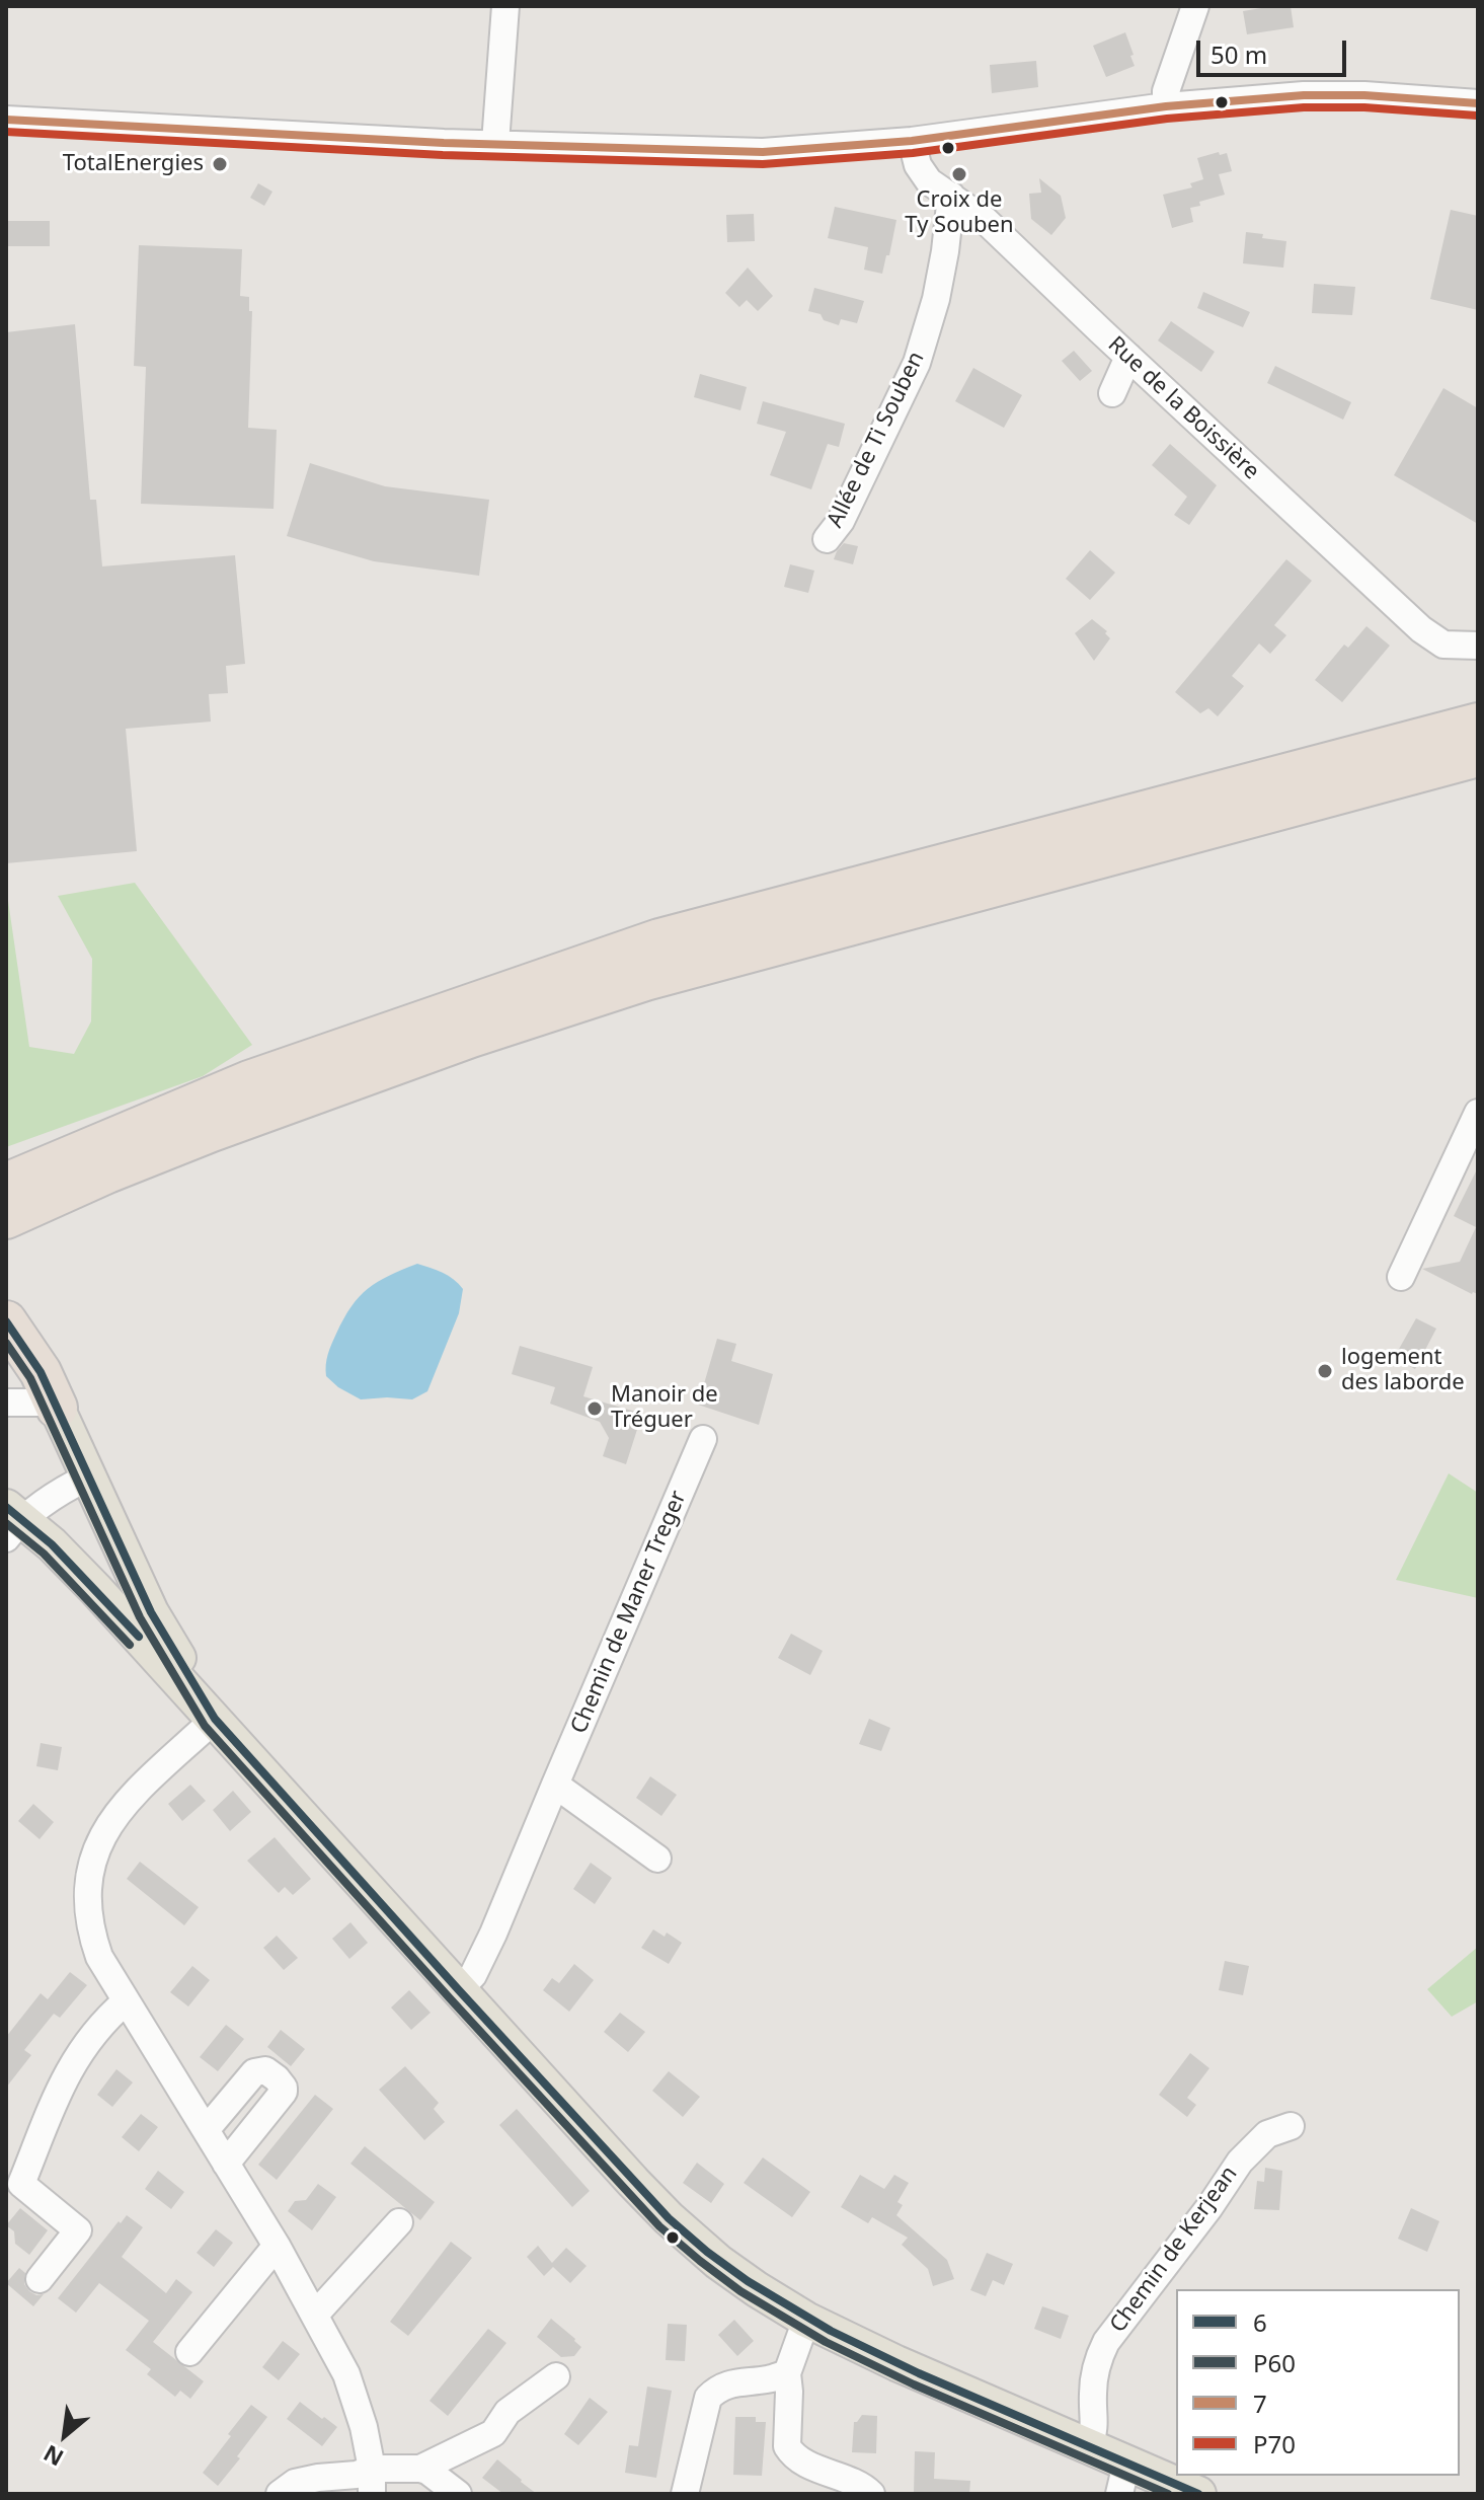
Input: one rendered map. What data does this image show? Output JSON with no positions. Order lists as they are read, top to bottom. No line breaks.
{"streets":{"street":["Rue de la Boissière","Allée de Ti Souben","Chemin de Maner Treger","Chemin de Kerjean"]},"crossings":[["Rue de la Boissière","Allée de Ti Souben"]],"places":["TotalEnergies","Croix de Ty Souben","logement des laborde","Manoir de Tréguer"],"lines":["transit line 7","transit line P70","transit line 6","transit line P60"],"legend":["6","P60","7","P70"],"scale_bar":"50 m","north":"bottom left"}
